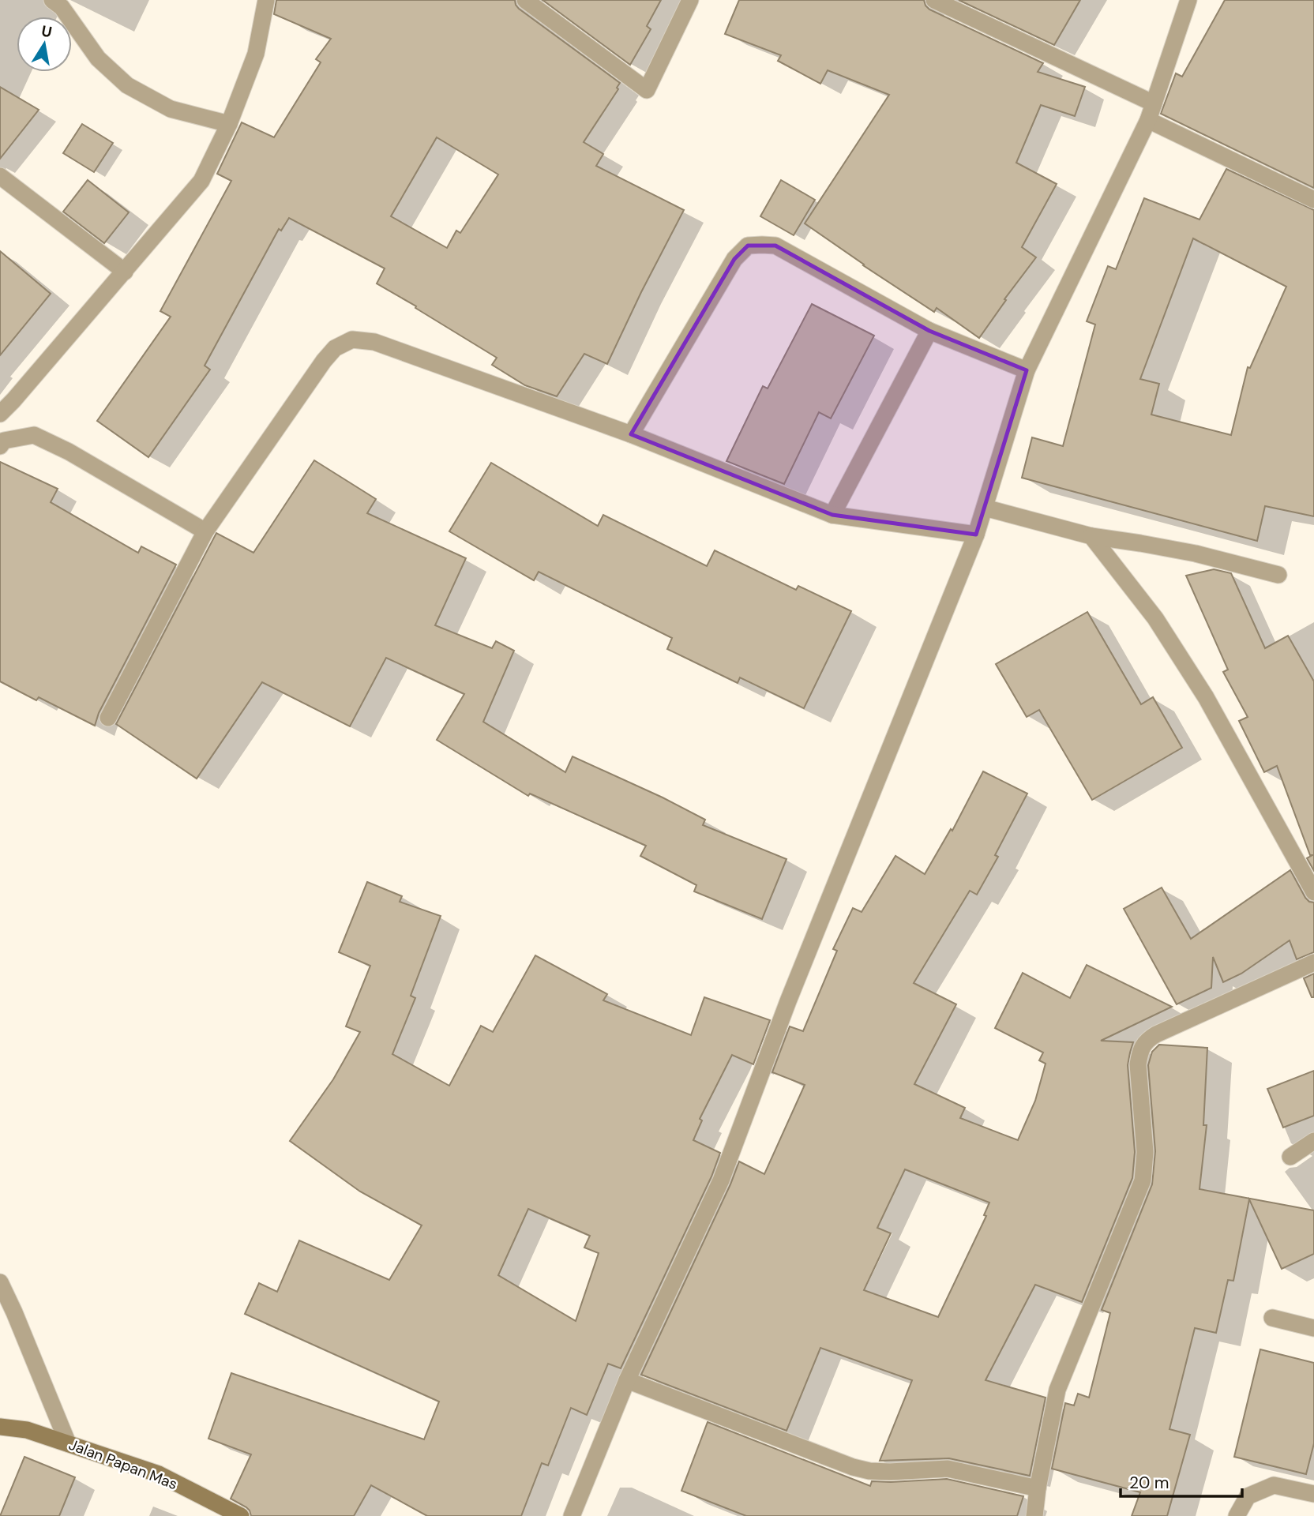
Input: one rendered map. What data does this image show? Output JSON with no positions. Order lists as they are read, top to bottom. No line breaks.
{"streets":{"street":["Jalan Papan Mas"]},"scale_bar":"20 m","north":"top"}
